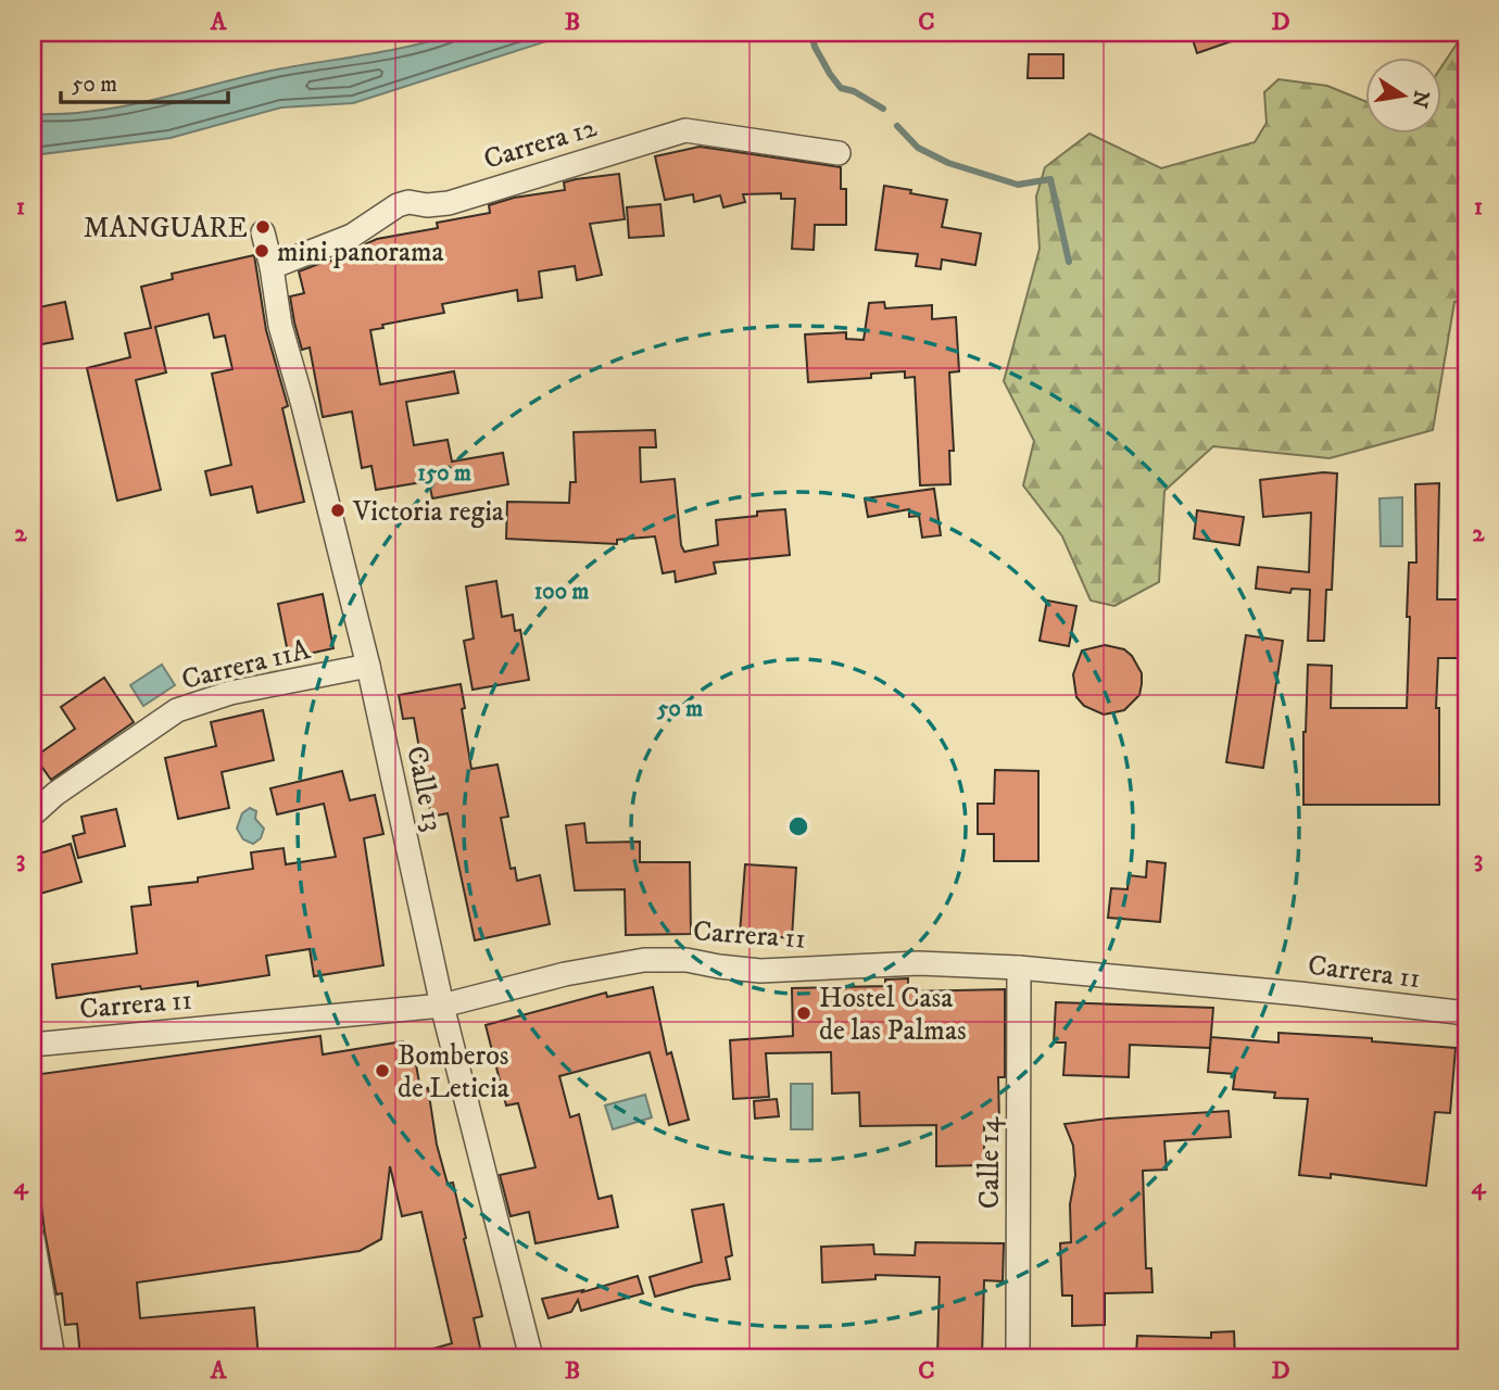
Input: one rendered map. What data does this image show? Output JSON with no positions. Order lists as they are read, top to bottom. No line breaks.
{"streets":{"street":["Carrera 12","Carrera 11A","Calle 13","Carrera 11","Calle 14"]},"crossings":[["Carrera 12","Calle 13"],["Carrera 11A","Calle 13"],["Calle 13","Carrera 11"],["Carrera 11","Calle 14"]],"places":["MANGUARE","mini panorama","Victoria regia","Hostel Casa de las Palmas","Bomberos de Leticia"],"scale_bar":"50 m","north":"right","grid":{"columns":["A","B","C","D"],"rows":["1","2","3","4"]},"rings":["150 m","100 m","50 m"]}
